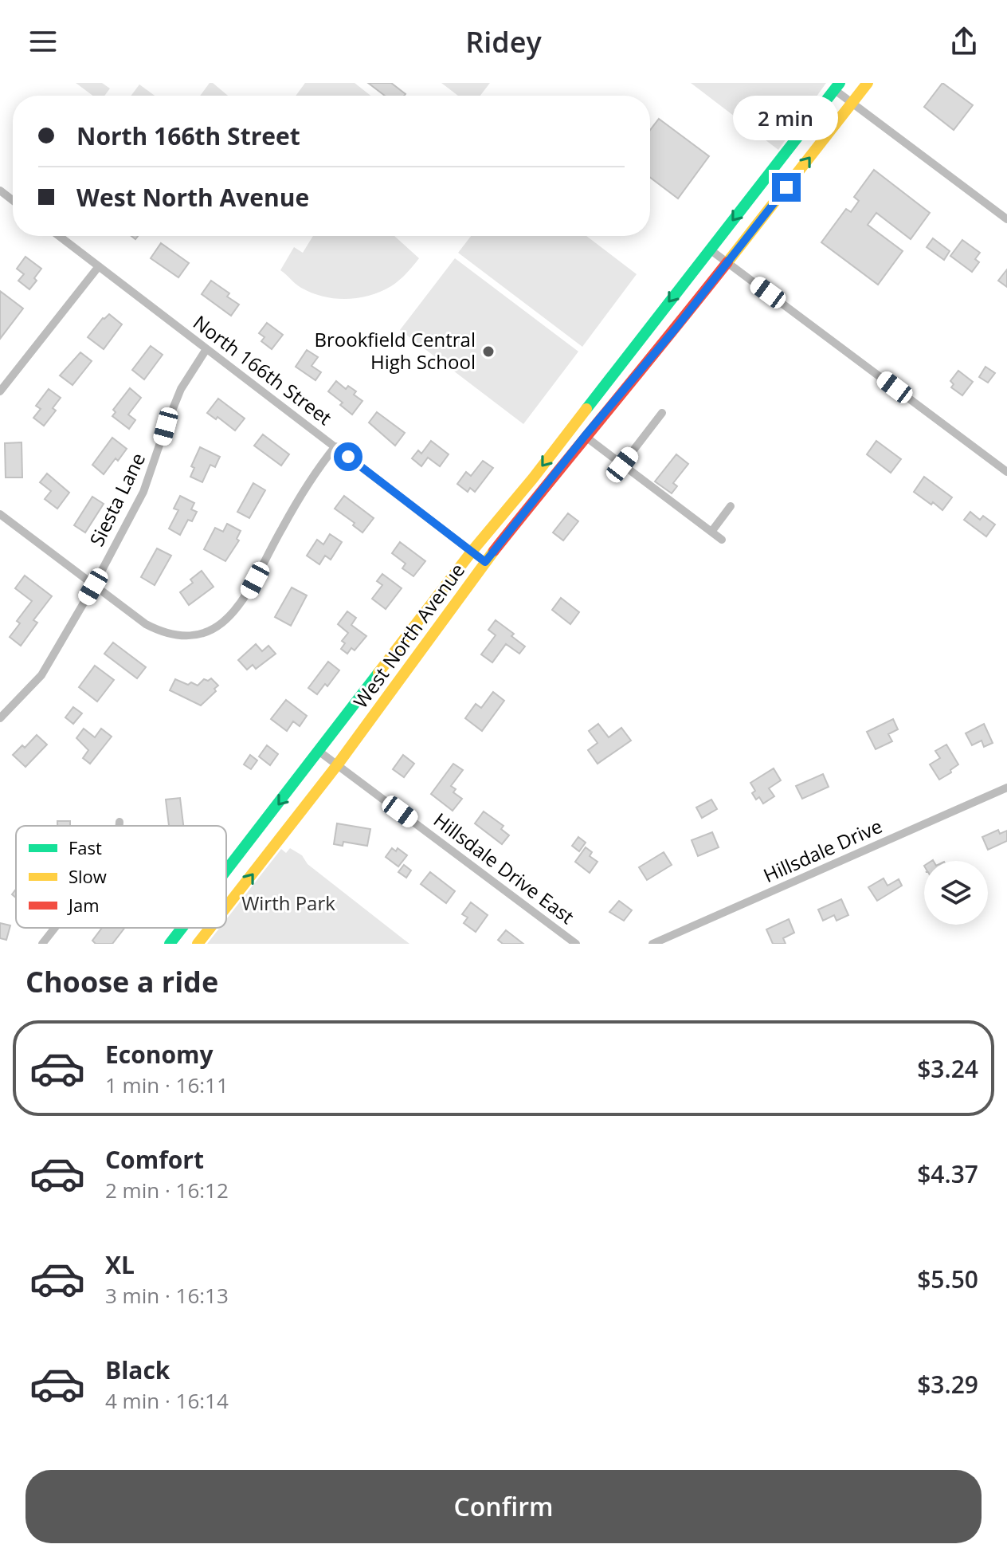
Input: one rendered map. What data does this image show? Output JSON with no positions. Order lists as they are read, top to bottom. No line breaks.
{"streets":{"main road":["West North Avenue"],"street":["North 166th Street","Siesta Lane","Hillsdale Drive","Hillsdale Drive East"]},"crossings":[["North 166th Street","Siesta Lane"],["North 166th Street","West North Avenue"],["West North Avenue","Hillsdale Drive East"]],"parks":["Wirth Park"],"places":["Brookfield Central High School"],"legend":["Fast","Slow","Jam"],"page":{"header":"Ridey","bubble":"2 min","banner":["North 166th Street","West North Avenue"],"heading":"Choose a ride","list":[{"name":"Economy","note":"1 min · 16:11","value":"$3.24"},{"name":"Comfort","note":"2 min · 16:12","value":"$4.37"},{"name":"XL","note":"3 min · 16:13","value":"$5.50"},{"name":"Black","note":"4 min · 16:14","value":"$3.29"}],"buttons":"Confirm"}}
